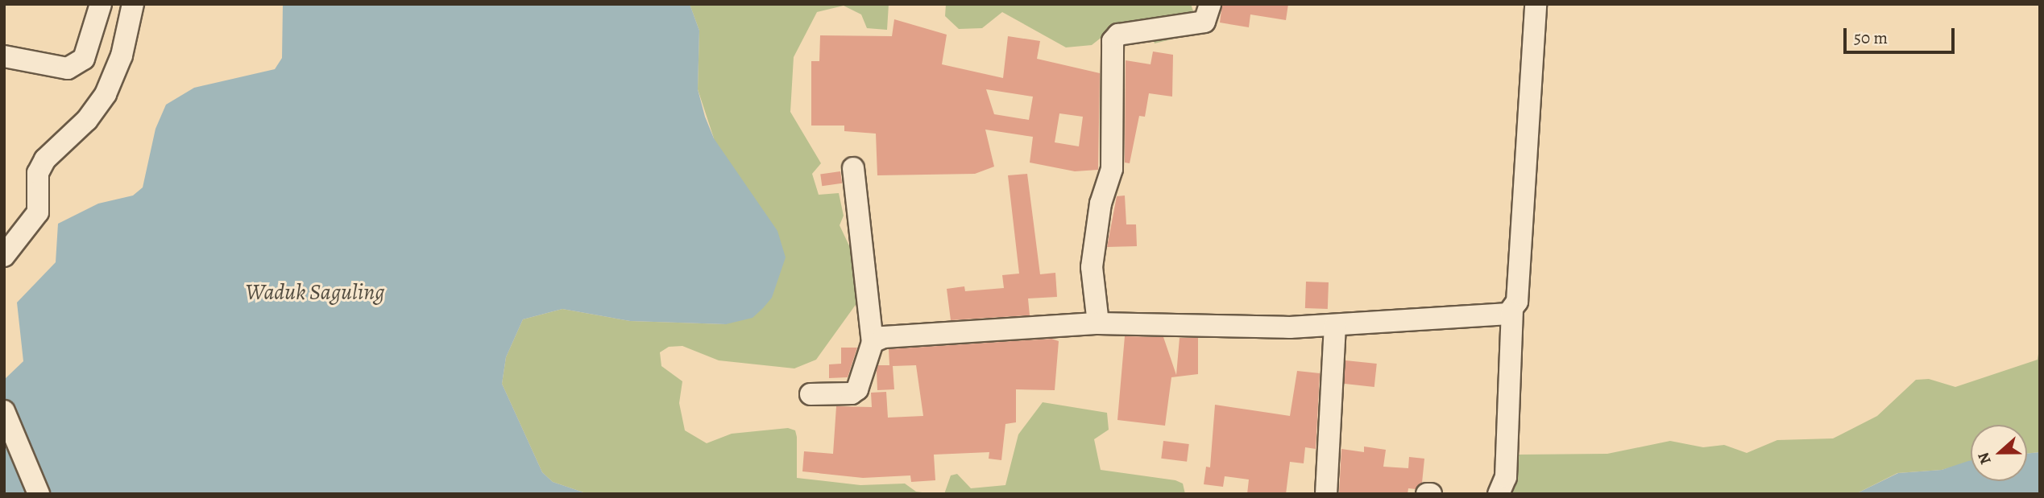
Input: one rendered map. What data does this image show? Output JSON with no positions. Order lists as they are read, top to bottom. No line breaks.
{"water":["Waduk Saguling"],"scale_bar":"50 m","north":"left"}
